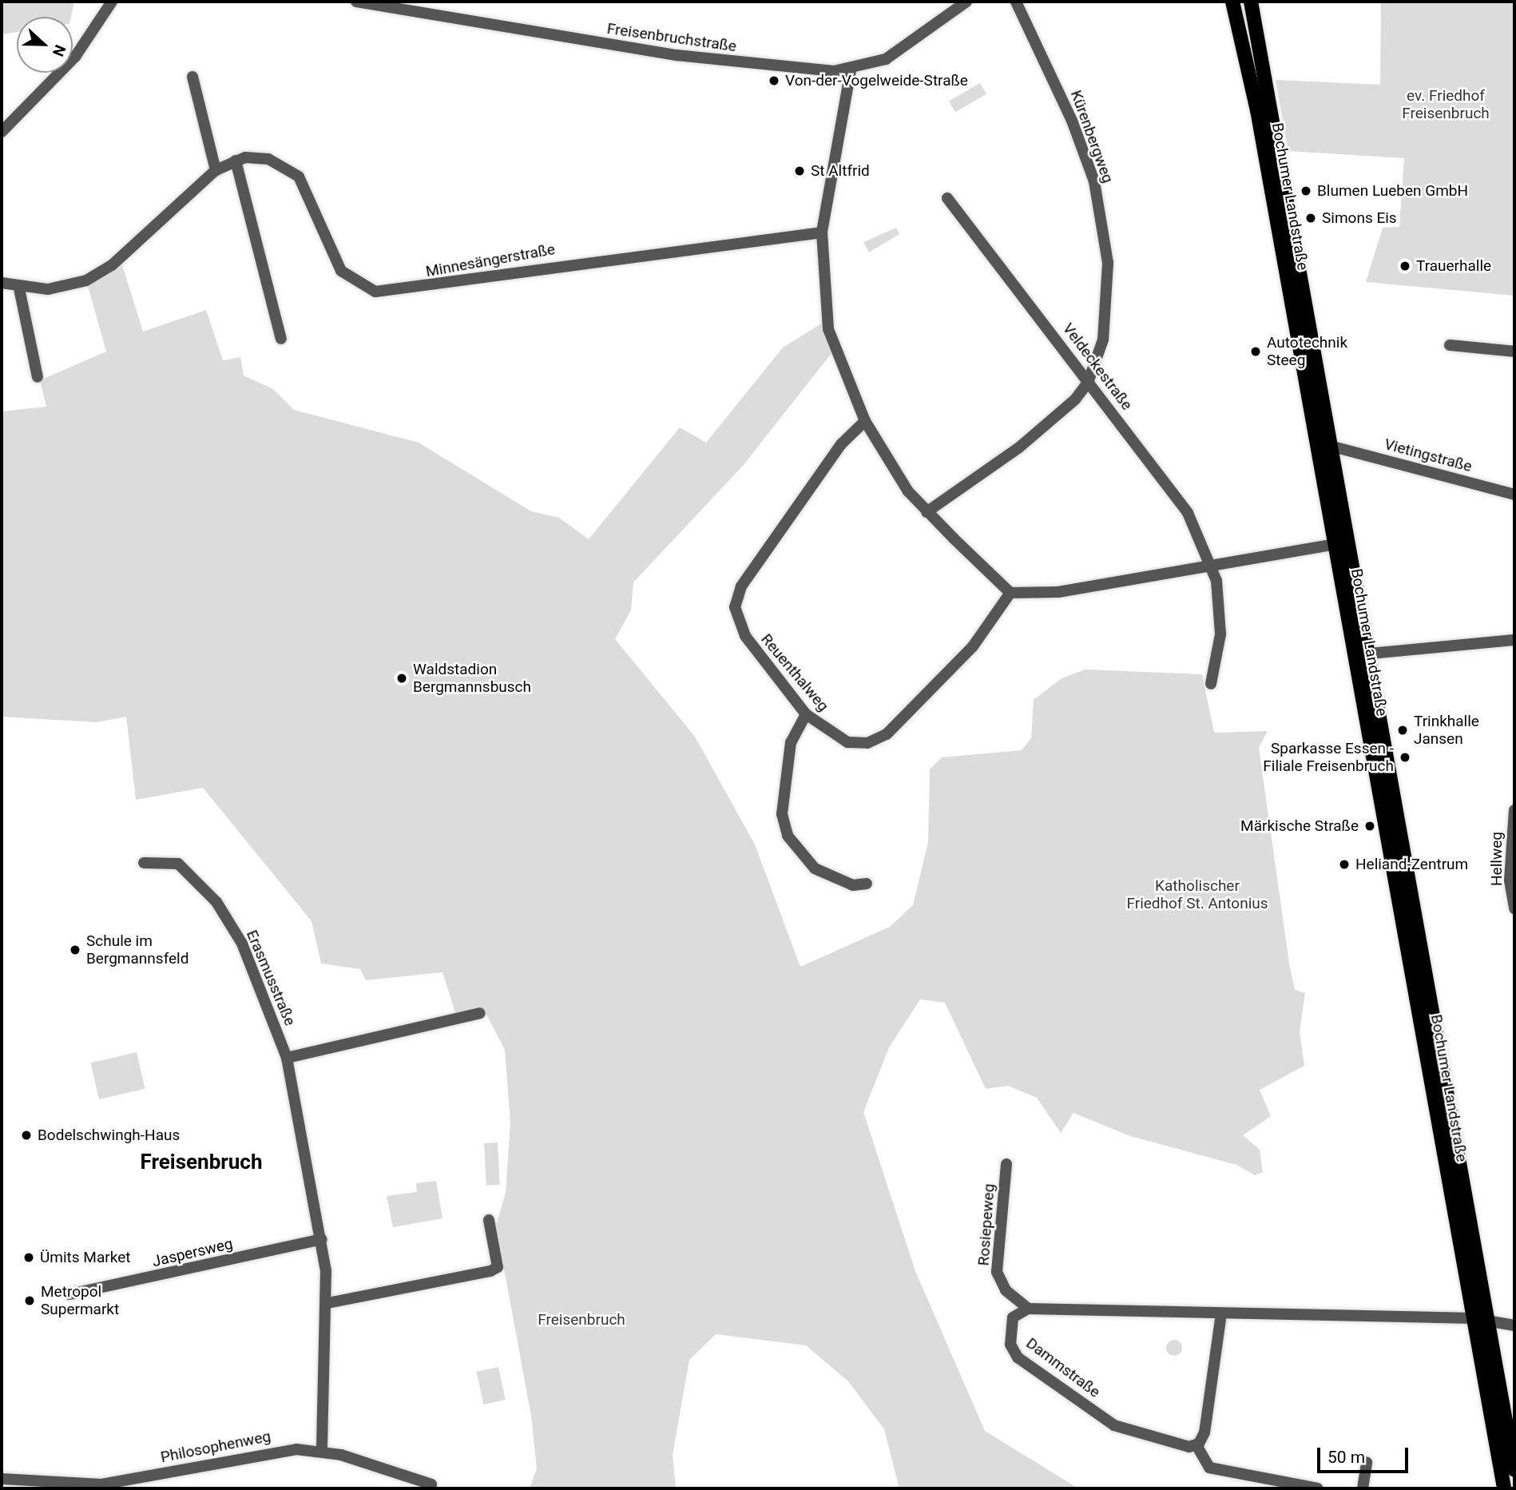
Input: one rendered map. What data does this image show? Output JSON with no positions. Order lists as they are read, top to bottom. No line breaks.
{"streets":{"main road":["Bochumer Landstraße"],"street":["Freisenbruchstraße","Kürenbergweg","Minnesängerstraße","Veldeckestraße","Vietingstraße","Reuenthalweg","Hellweg","Erasmusstraße","Rosiepeweg","Jaspersweg","Dammstraße","Philosophenweg"]},"crossings":[["Kürenbergweg","Veldeckestraße"],["Bochumer Landstraße","Vietingstraße"],["Erasmusstraße","Jaspersweg"],["Erasmusstraße","Philosophenweg"],["Rosiepeweg","Dammstraße"]],"districts":["Freisenbruch"],"parks":["ev. Friedhof Freisenbruch","Katholischer Friedhof St. Antonius","Freisenbruch"],"places":["Von-der-Vogelweide-Straße","St Altfrid","Blumen Lueben GmbH","Simons Eis","Trauerhalle","Autotechnik Steeg","Waldstadion Bergmannsbusch","Trinkhalle Jansen","Sparkasse Essen - Filiale Freisenbruch","Märkische Straße","Heliand-Zentrum","Schule im Bergmannsfeld","Bodelschwingh-Haus","Ümits Market","Metropol Supermarkt"],"scale_bar":"50 m","north":"right"}
